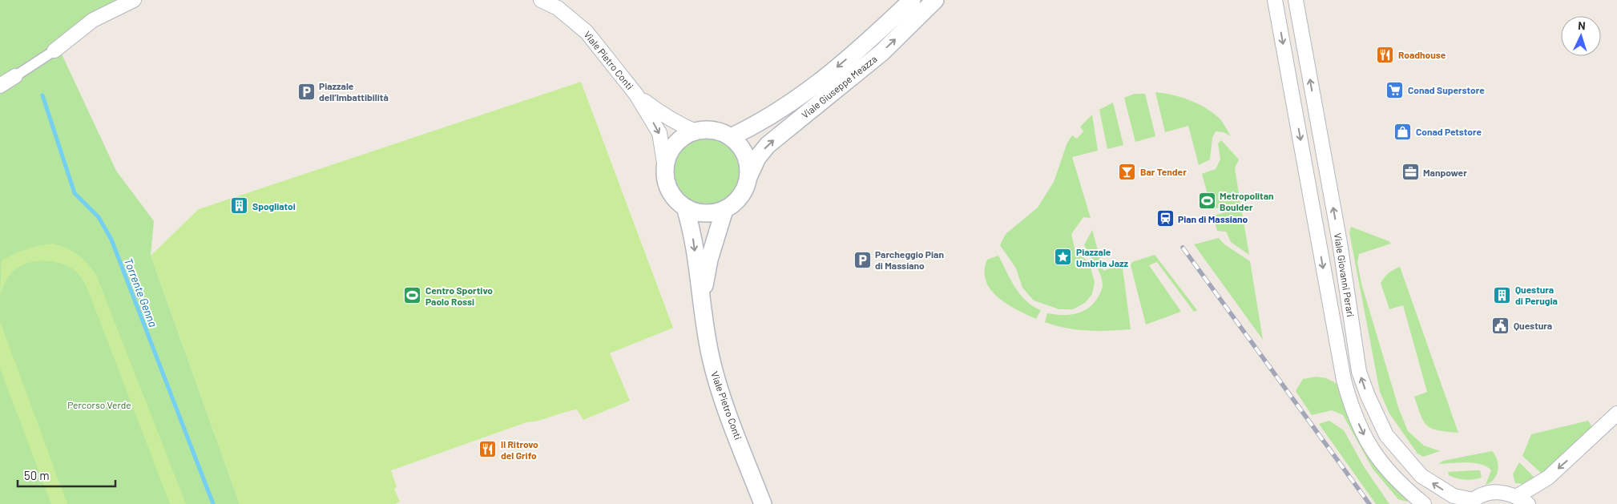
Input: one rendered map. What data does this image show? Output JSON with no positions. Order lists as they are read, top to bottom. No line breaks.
{"streets":{"street":["Viale Pietro Conti","Viale Giuseppe Meazza","Viale Giovanni Perari"]},"crossings":[["Viale Pietro Conti","Viale Giuseppe Meazza"]],"water":["Torrente Genna"],"parks":["Percorso Verde"],"places":{"restaurant":["Roadhouse","Il Ritrovo del Grifo"],"supermarket":["Conad Superstore"],"parking":["Piazzale dell’Imbattibilità","Parcheggio Pian di Massiano"],"shop":["Conad Petstore"],"bar":["Bar Tender"],"office":["Manpower"],"sports":["Metropolitan Boulder","Centro Sportivo Paolo Rossi"],"building":["Spogliatoi","Questura di Perugia"],"station":["Pian di Massiano"],"place":["Piazzale Umbria Jazz"],"public building":["Questura"]},"scale_bar":"50 m","north":"top"}
